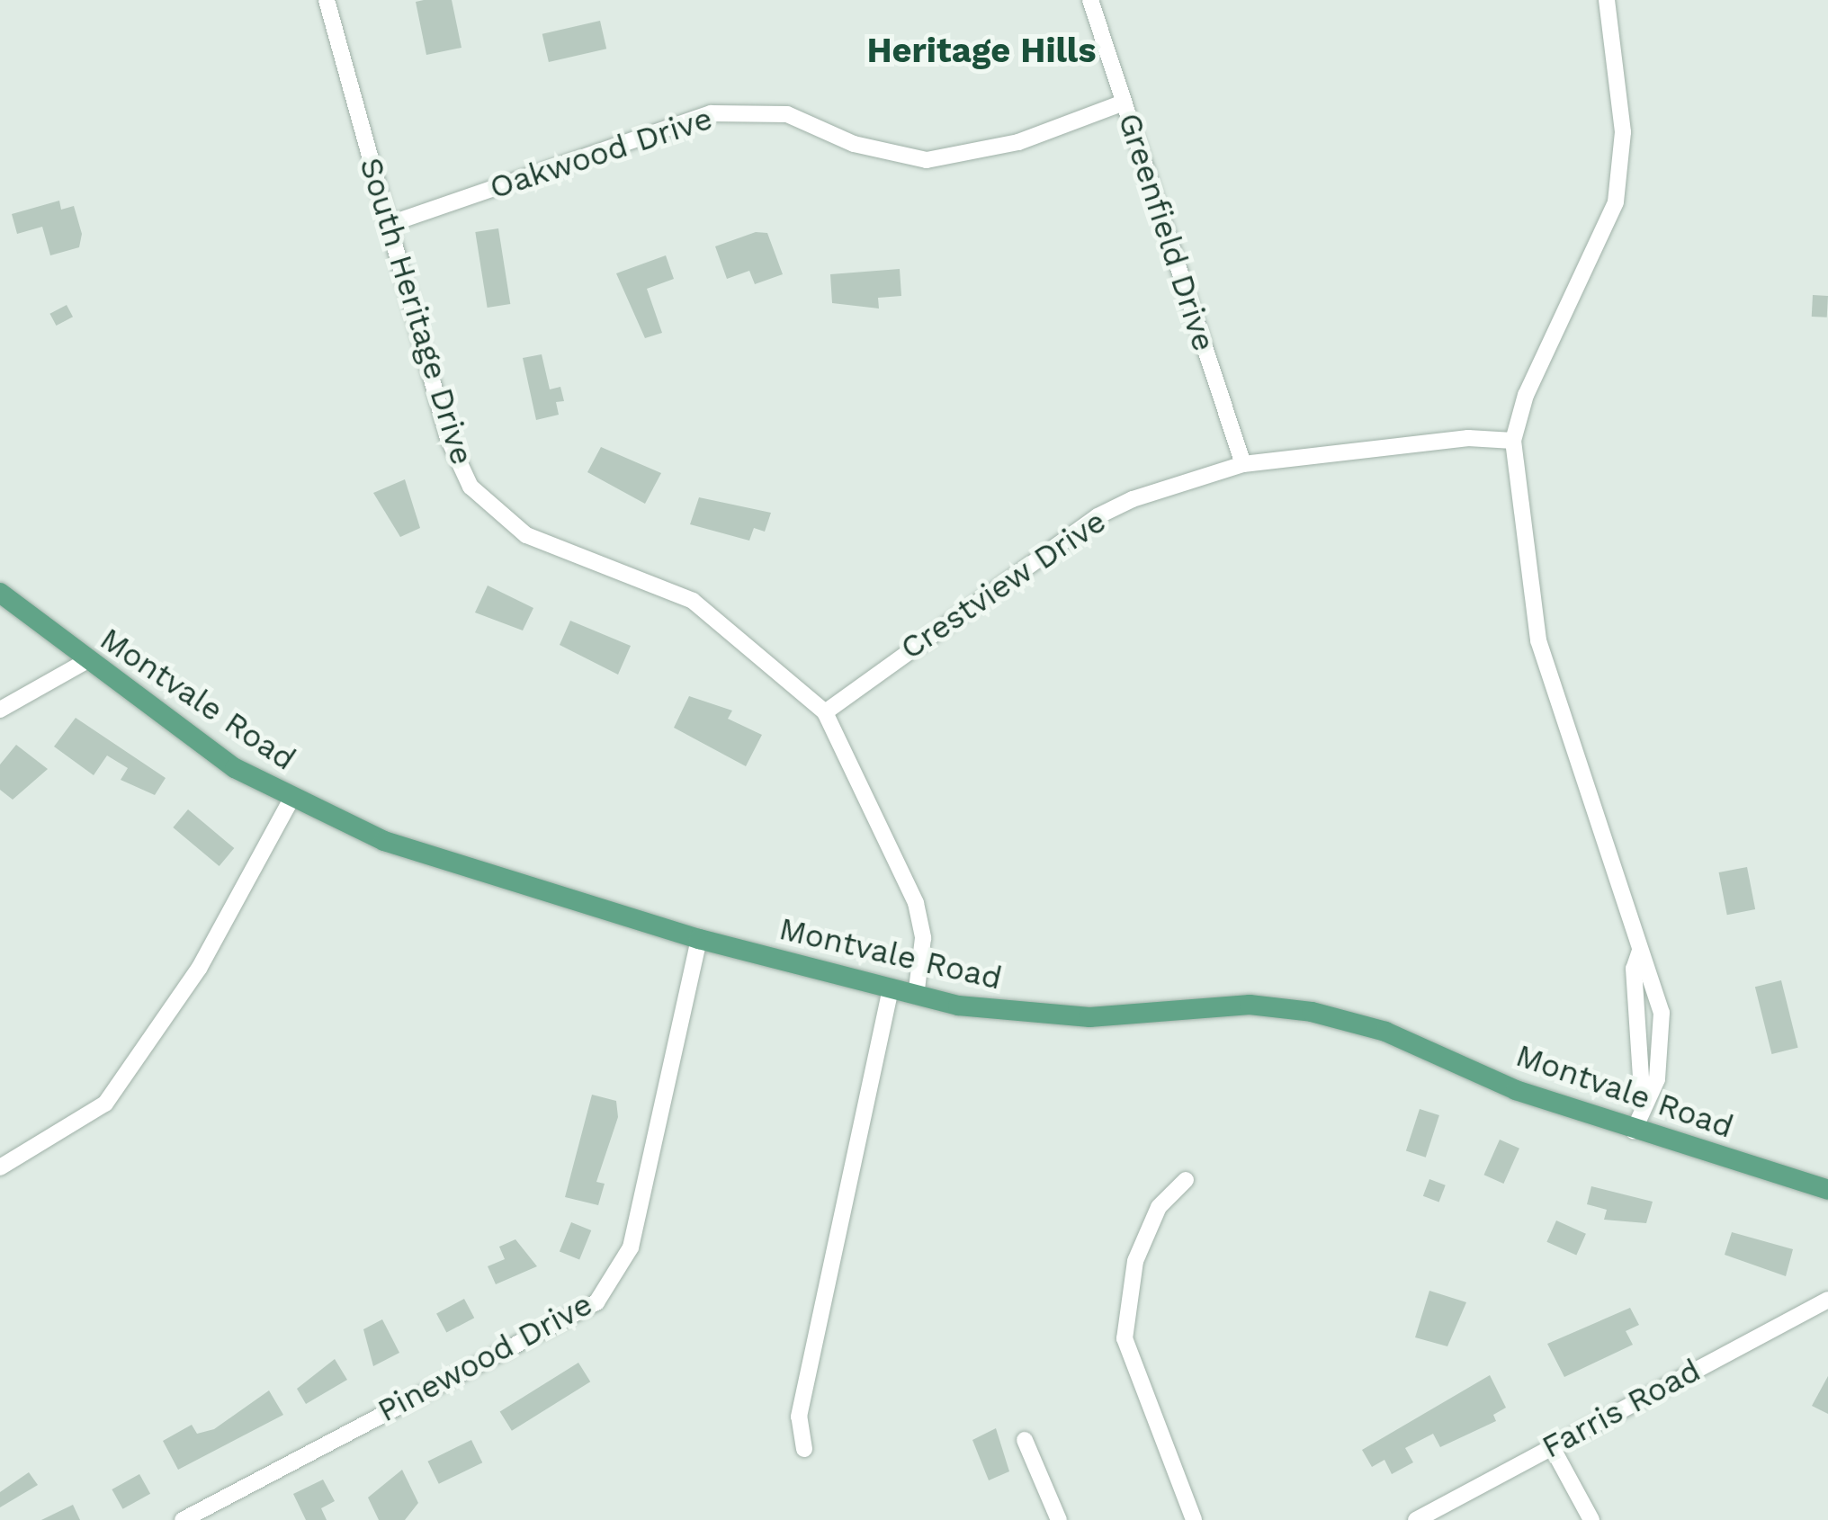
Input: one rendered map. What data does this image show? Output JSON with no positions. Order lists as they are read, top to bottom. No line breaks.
{"streets":{"main road":["Montvale Road"],"street":["Oakwood Drive","Greenfield Drive","South Heritage Drive","Crestview Drive","Pinewood Drive","Farris Road"]},"crossings":[["Oakwood Drive","Greenfield Drive"],["Oakwood Drive","South Heritage Drive"],["Greenfield Drive","Crestview Drive"],["South Heritage Drive","Crestview Drive"],["South Heritage Drive","Montvale Road"],["Montvale Road","Pinewood Drive"]],"districts":["Heritage Hills"]}
